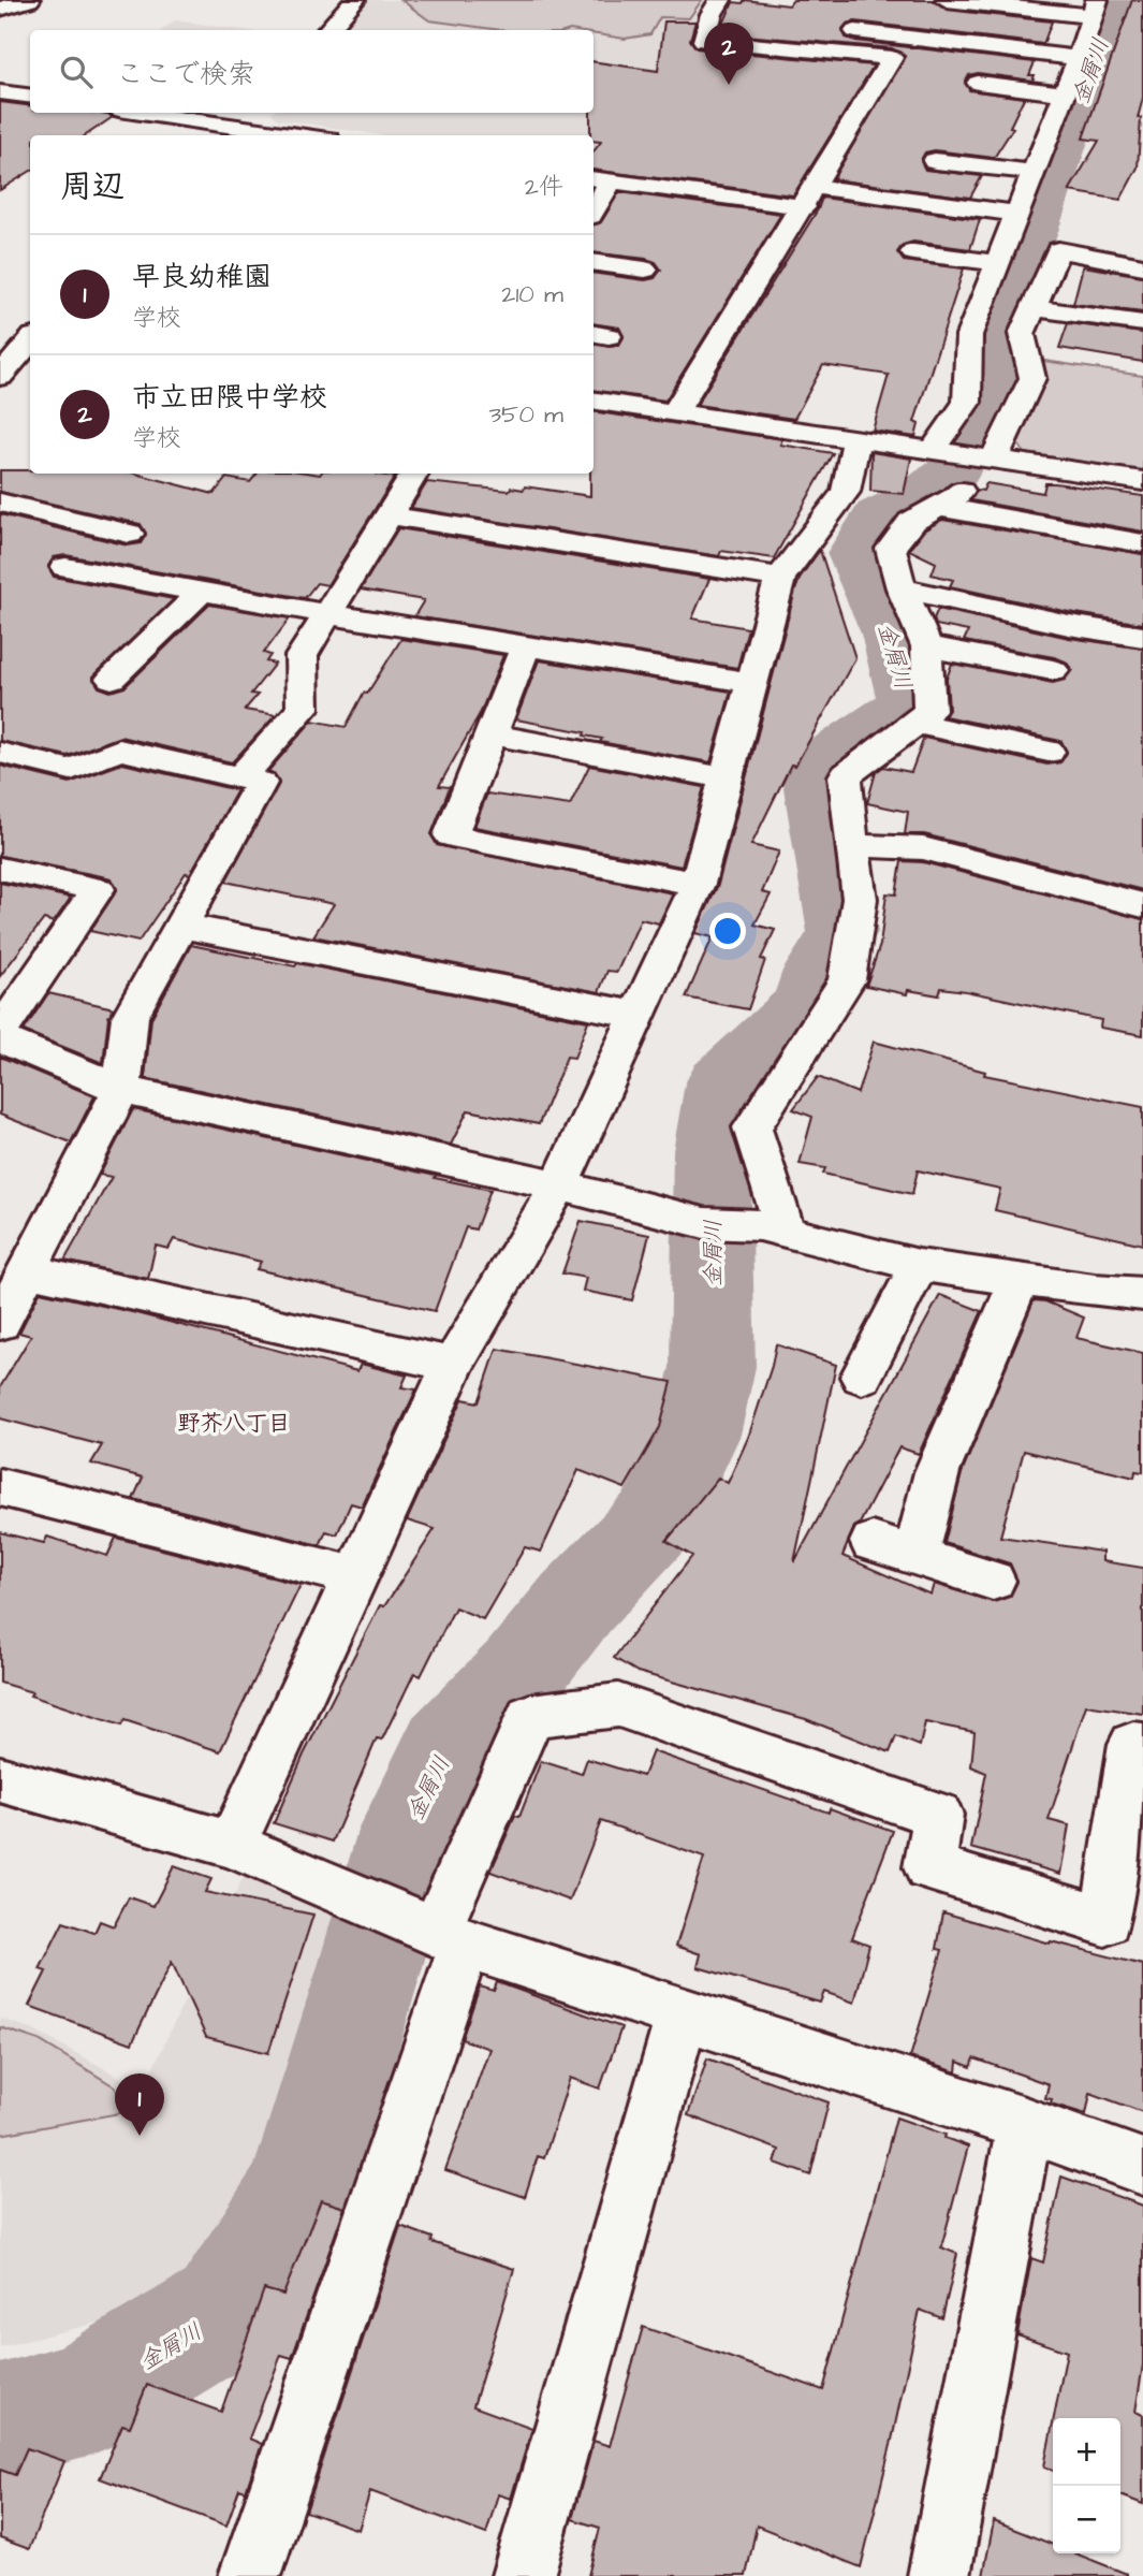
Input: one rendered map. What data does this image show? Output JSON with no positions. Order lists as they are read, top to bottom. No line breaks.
{"districts":["野芥八丁目"],"water":["金屑川"],"page":{"pins":["2","1"],"search":"ここで検索","heading":["周辺","2件"],"list":[{"mark":"1","name":"早良幼稚園","note":"学校","value":"210 m"},{"mark":"2","name":"市立田隈中学校","note":"学校","value":"350 m"}],"map_buttons":["+","−"]}}
